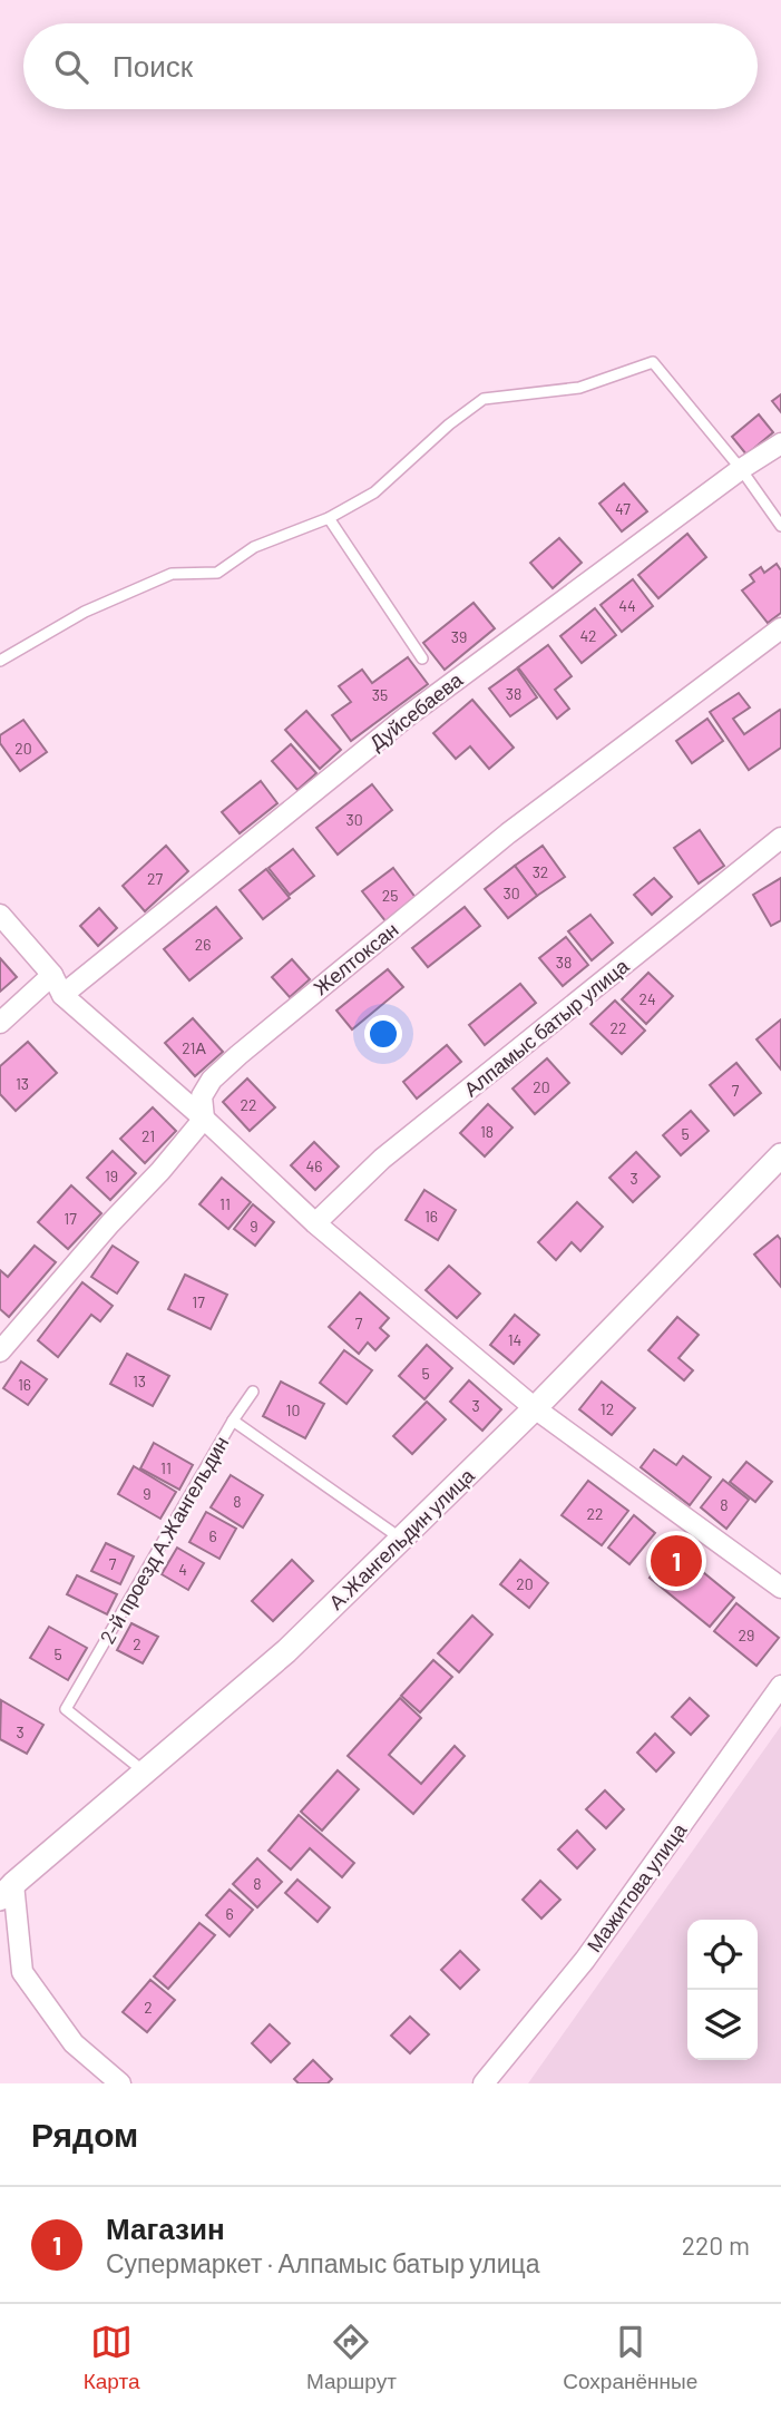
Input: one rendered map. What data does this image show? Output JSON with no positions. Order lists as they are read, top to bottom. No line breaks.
{"streets":{"street":["Дуйсебаева","Желтоксан","Алпамыс батыр улица","А.Жангельдин улица","Мажитова улица"],"lane":["2-й проезд А.Жангельдин"]},"crossings":[["А.Жангельдин улица","2-й проезд А.Жангельдин"]],"house_numbers":["47","44","42","39","38","35","20","30","32","27","30","25","26","38","24","22","21А","13","20","7","22","18","5","21","46","19","3","11","16","17","9","17","7","14","5","13","16","3","12","10","11","9","8","8","22","6","7","4","20","29","2","5","3","8","6","2"],"page":{"search":"Поиск","pins":"1","heading":"Рядом","list":[{"mark":"1","name":"Магазин","note":"Супермаркет · Алпамыс батыр улица","value":"220 m"}],"nav":["Карта","Маршрут","Сохранённые"]}}
